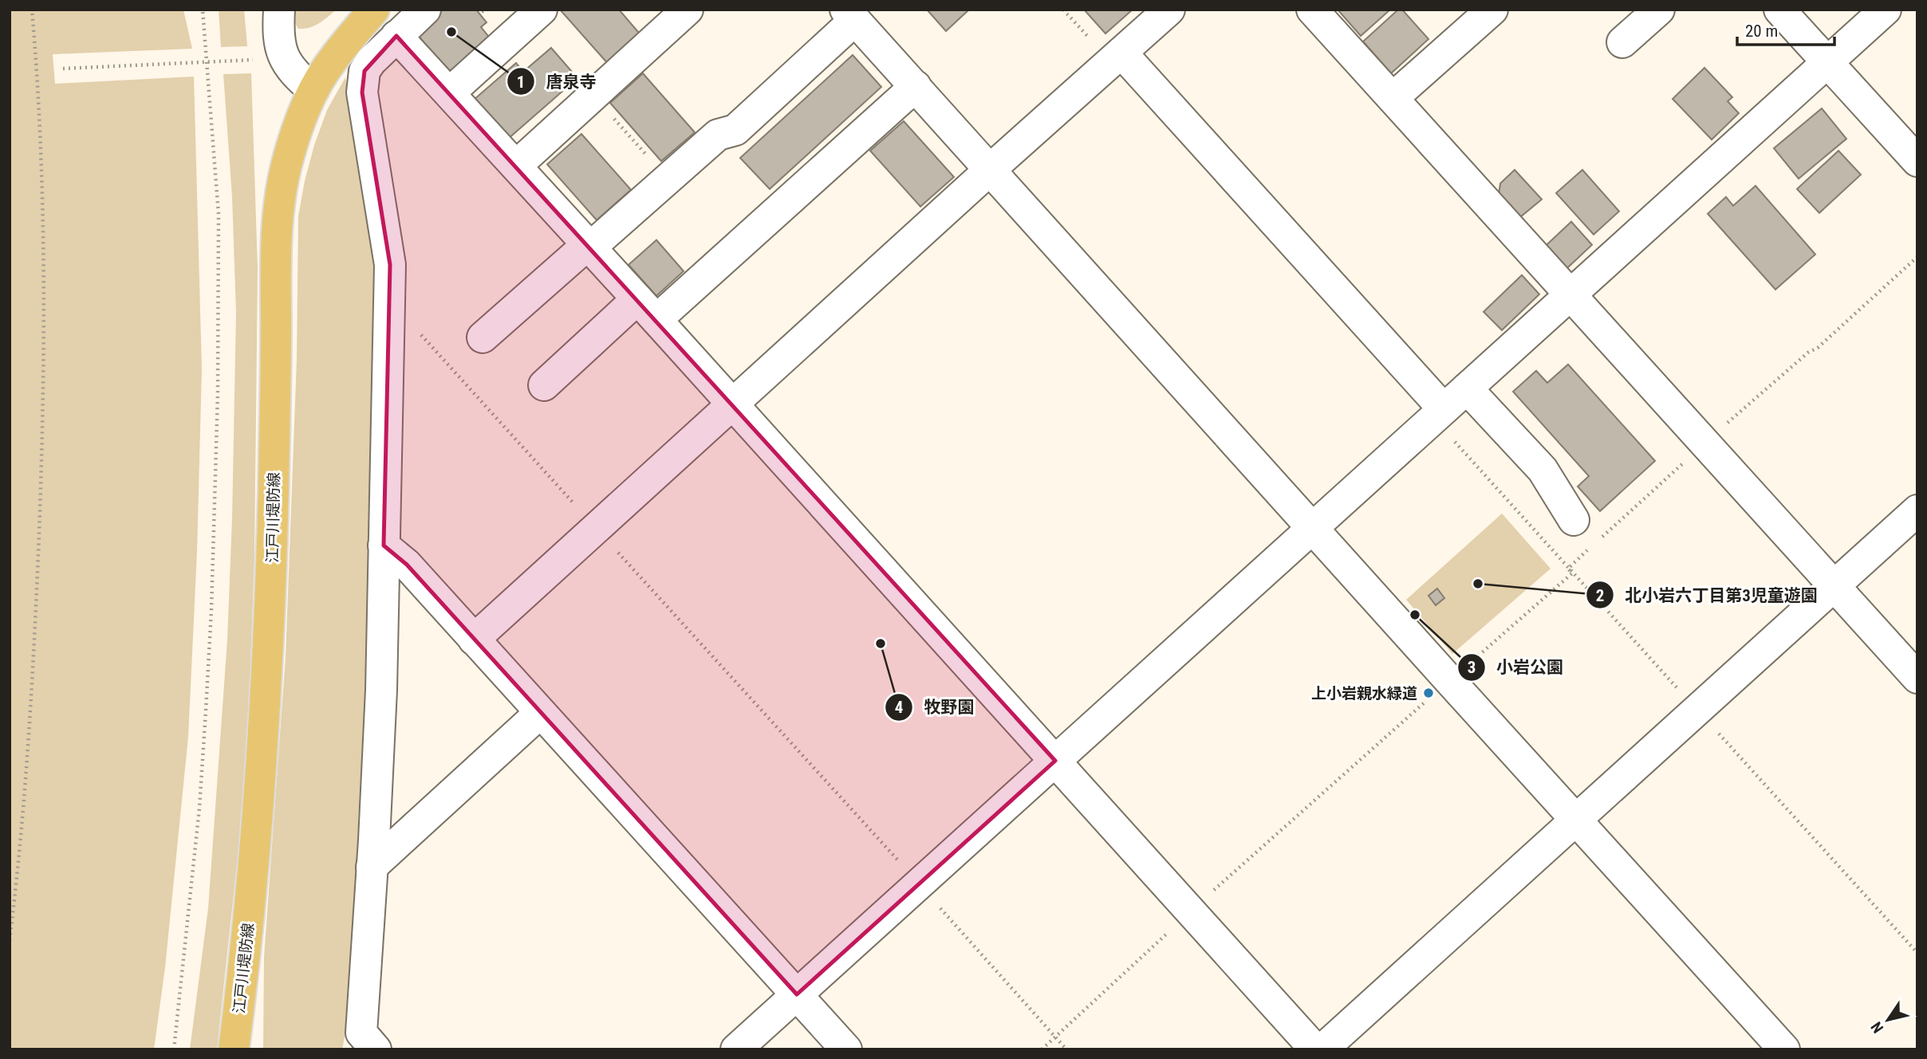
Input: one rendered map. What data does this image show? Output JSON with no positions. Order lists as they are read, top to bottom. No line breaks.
{"streets":{"main road":["江戸川堤防線"]},"places":["唐泉寺","北小岩六丁目第3児童遊園","小岩公園","牧野園","上小岩親水緑道"],"scale_bar":"20 m","north":"bottom left"}
